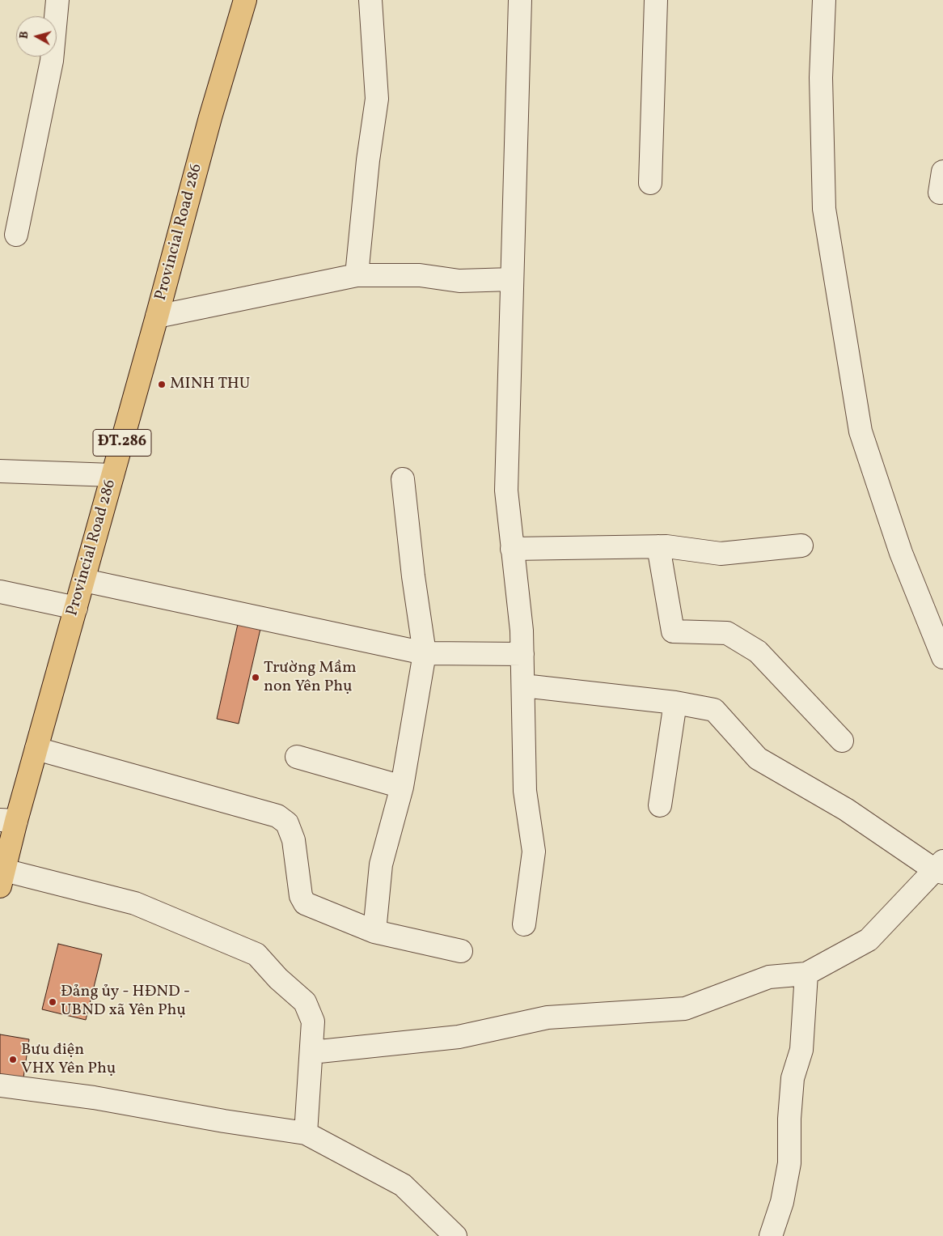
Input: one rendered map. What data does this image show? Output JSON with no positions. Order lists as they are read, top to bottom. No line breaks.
{"streets":{"main road":["Provincial Road 286","ĐT.286"]},"places":["MINH THU","Trường Mầm non Yên Phụ","Đảng ủy - HĐND - UBND xã Yên Phụ","Bưu điện VHX Yên Phụ"],"north":"left"}
